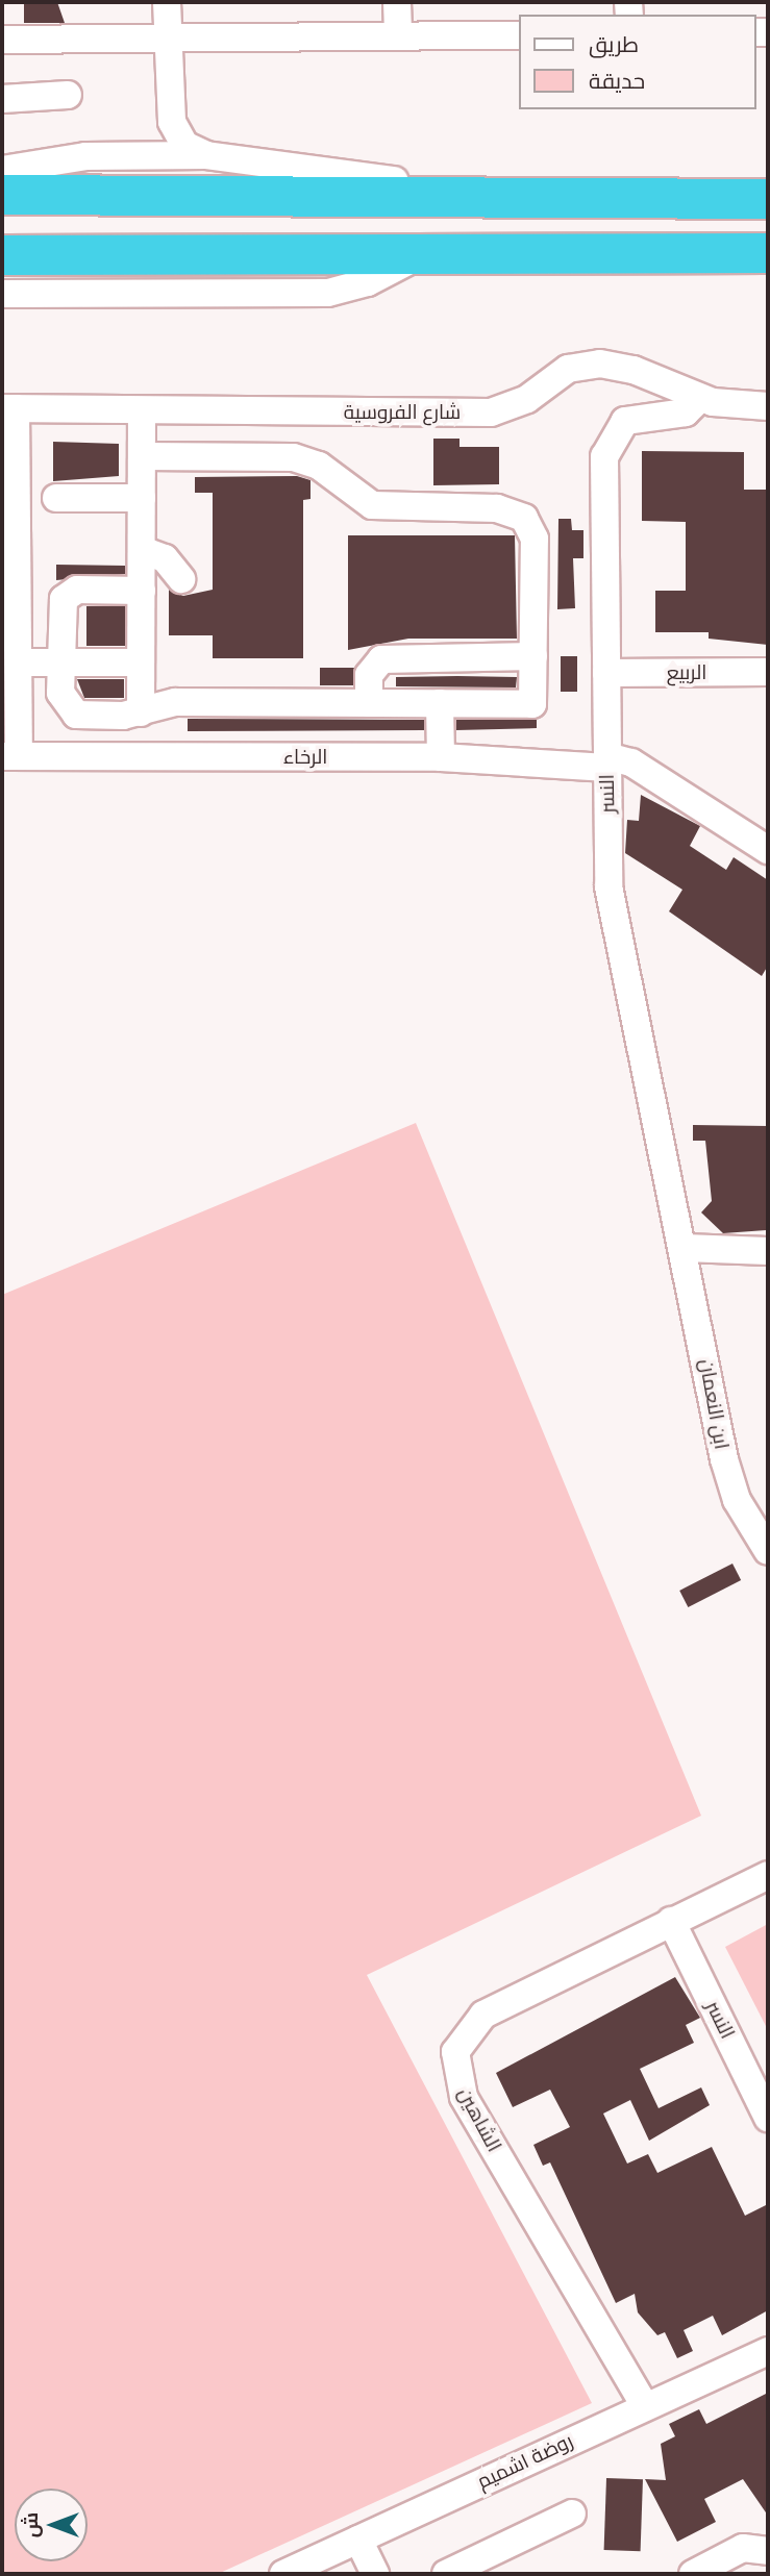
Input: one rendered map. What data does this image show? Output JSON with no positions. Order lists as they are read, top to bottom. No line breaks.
{"streets":{"street":["شارع الفروسية","الربيع","الرخاء","النسر","ابن النعمان","الشاهين","روضة اشميم"]},"crossings":[["شارع الفروسية","الرخاء"],["شارع الفروسية","النسر"],["الربيع","النسر"],["الرخاء","النسر"],["النسر","ابن النعمان"],["النسر","الشاهين"],["الشاهين","روضة اشميم"]],"legend":["طريق","حديقة"],"north":"left"}
